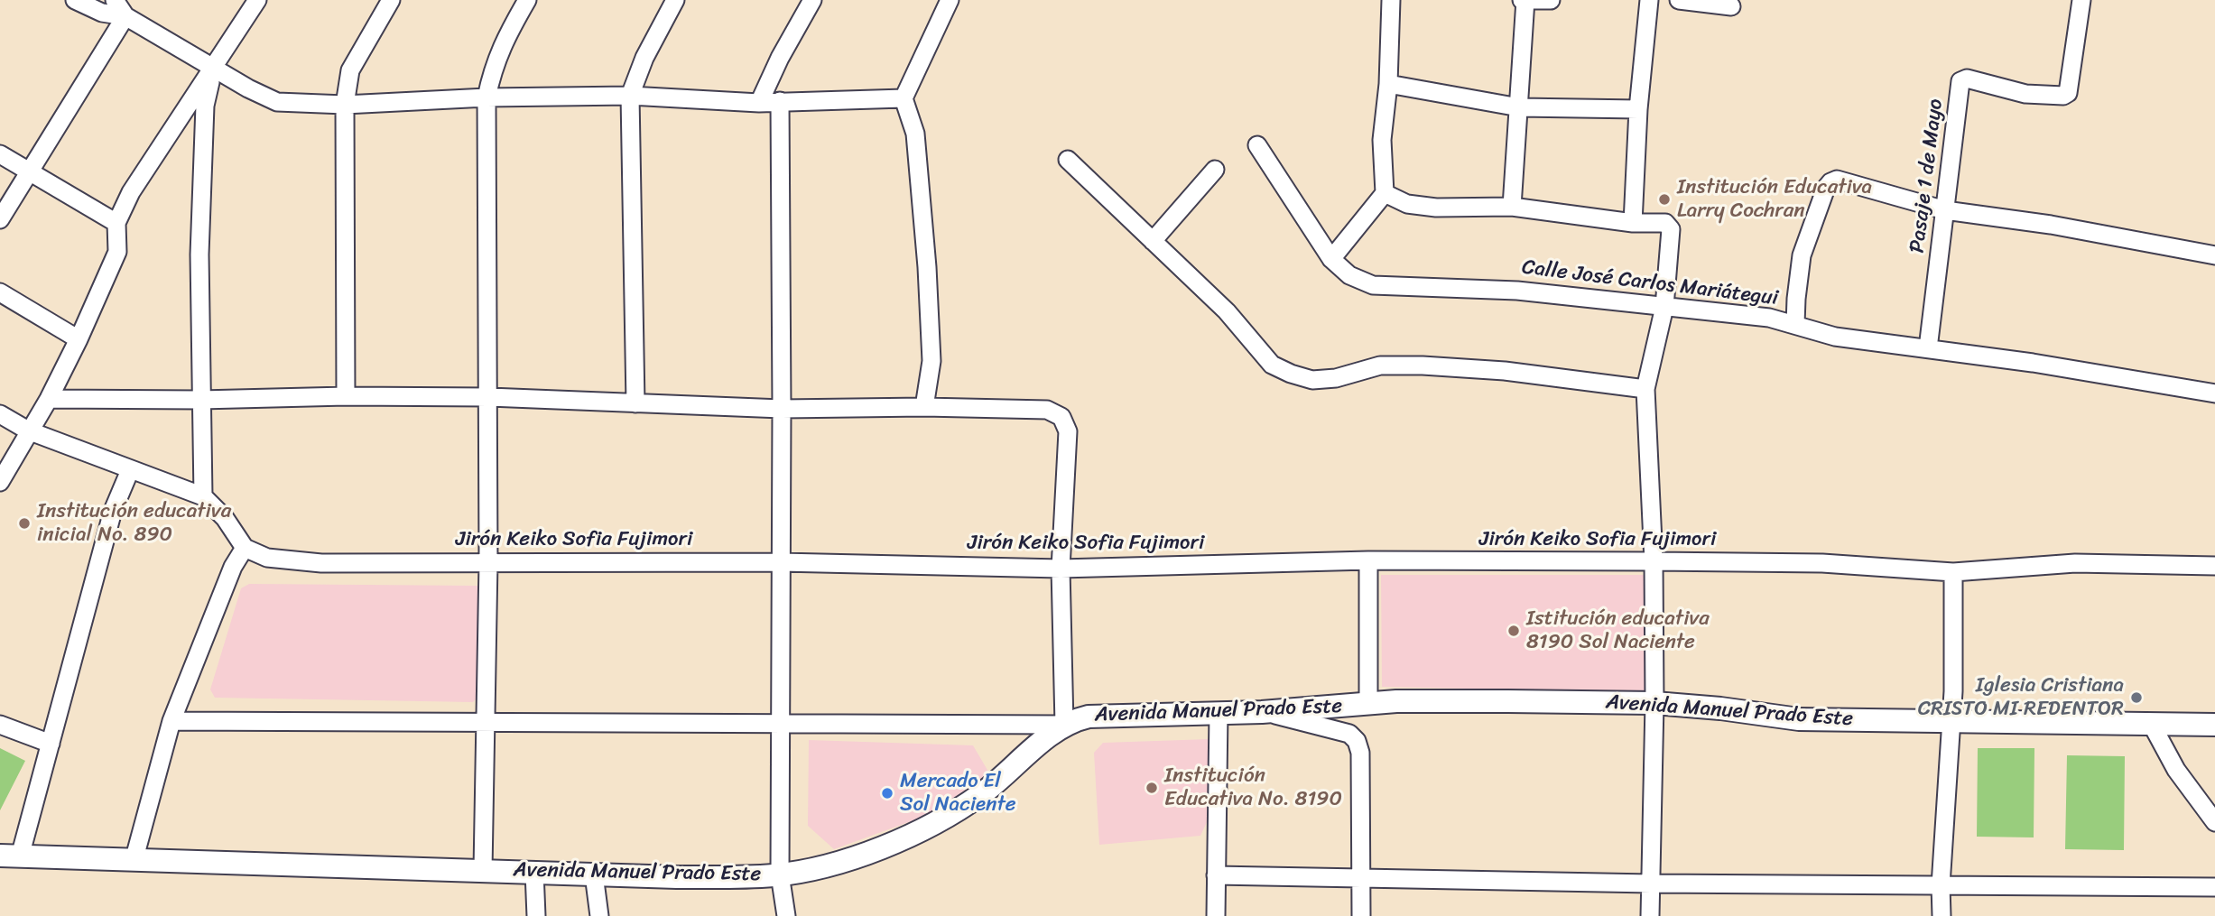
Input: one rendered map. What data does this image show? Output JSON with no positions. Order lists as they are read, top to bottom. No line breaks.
{"streets":{"street":["Pasaje 1 de Mayo","Calle José Carlos Mariátegui","Jirón Keiko Sofia Fujimori","Avenida Manuel Prado Este"]},"crossings":[["Pasaje 1 de Mayo","Calle José Carlos Mariátegui"]],"places":["Institución Educativa Larry Cochran","Institución educativa inicial No. 890","Istitución educativa 8190 Sol Naciente","Iglesia Cristiana CRISTO MI REDENTOR","Institución Educativa No. 8190","Mercado El Sol Naciente"]}
